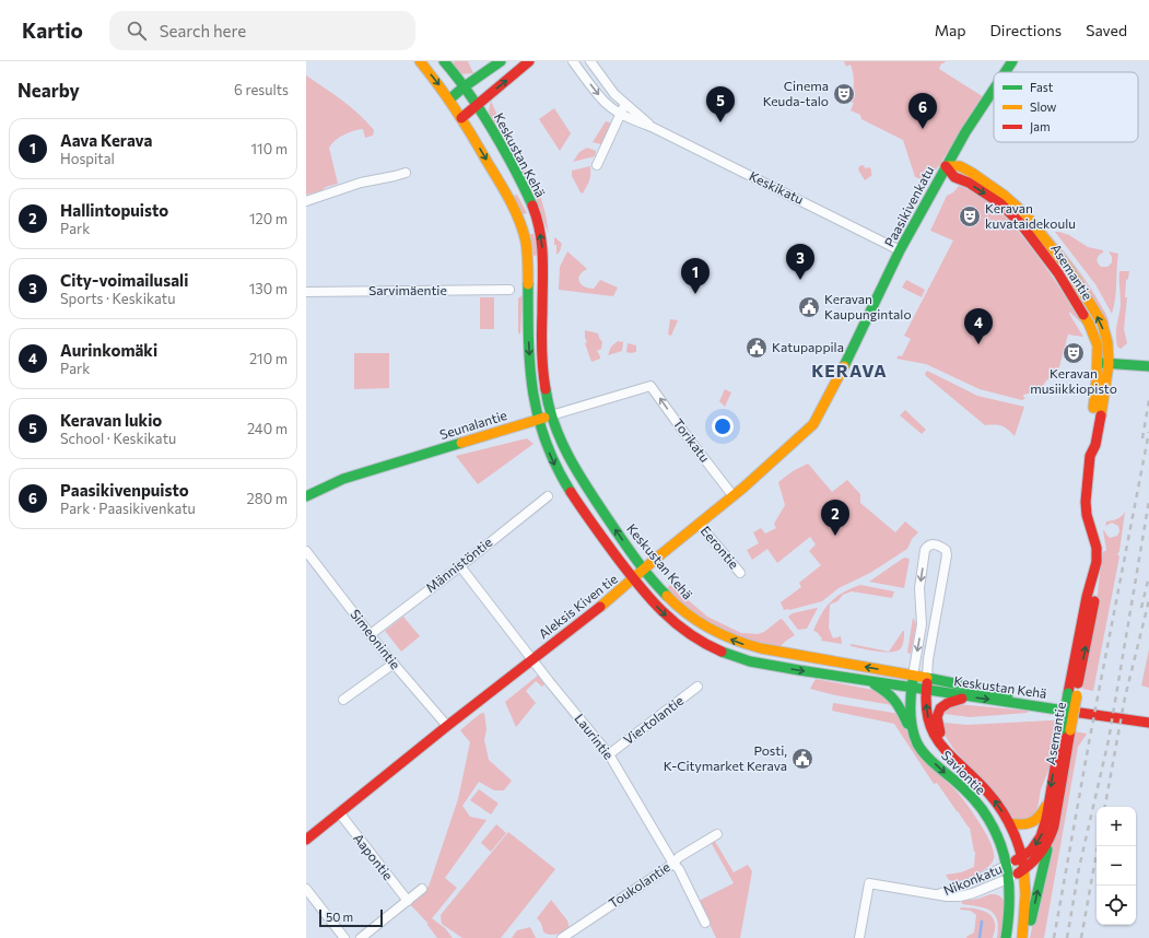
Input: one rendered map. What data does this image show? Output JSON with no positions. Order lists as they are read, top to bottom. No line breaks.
{"streets":{"main road":["Keskustan Kehä","Paasikivenkatu","Asemantie","Seunalantie","Aleksis Kiven tie","Saviontie"],"street":["Keskikatu","Sarvimäentie","Torikatu","Eerontie","Männistöntie","Simeonintie","Viertolantie","Laurintie","Aapontie","Nikonkatu","Toukolantie"]},"crossings":[["Keskustan Kehä","Seunalantie"],["Keskustan Kehä","Aleksis Kiven tie"],["Keskustan Kehä","Saviontie"],["Keskikatu","Paasikivenkatu"],["Paasikivenkatu","Asemantie"],["Paasikivenkatu","Aleksis Kiven tie"],["Asemantie","Saviontie"],["Asemantie","Nikonkatu"],["Seunalantie","Torikatu"],["Torikatu","Aleksis Kiven tie"],["Eerontie","Aleksis Kiven tie"],["Männistöntie","Simeonintie"],["Männistöntie","Laurintie"],["Aleksis Kiven tie","Simeonintie"],["Aleksis Kiven tie","Laurintie"],["Aleksis Kiven tie","Aapontie"],["Viertolantie","Laurintie"],["Laurintie","Toukolantie"],["Saviontie","Nikonkatu"]],"one_way":["Torikatu"],"districts":["KERAVA"],"places":{"theatre":["Cinema Keuda-talo","Keravan kuvataidekoulu","Keravan musiikkiopisto"],"public building":["Keravan Kaupungintalo","Katupappila","Posti, K-Citymarket Kerava"]},"legend":["Fast","Slow","Jam"],"scale_bar":"50 m","page":{"header":"Kartio","search":"Search here","nav":["Map","Directions","Saved"],"heading":["Nearby","6 results"],"pins":["5","6","3","1","4","2"],"list":[{"mark":"1","name":"Aava Kerava","note":"Hospital","value":"110 m"},{"mark":"2","name":"Hallintopuisto","note":"Park","value":"120 m"},{"mark":"3","name":"City-voimailusali","note":"Sports · Keskikatu","value":"130 m"},{"mark":"4","name":"Aurinkomäki","note":"Park","value":"210 m"},{"mark":"5","name":"Keravan lukio","note":"School · Keskikatu","value":"240 m"},{"mark":"6","name":"Paasikivenpuisto","note":"Park · Paasikivenkatu","value":"280 m"}],"map_buttons":["+","−"],"scale":"50 m"}}
